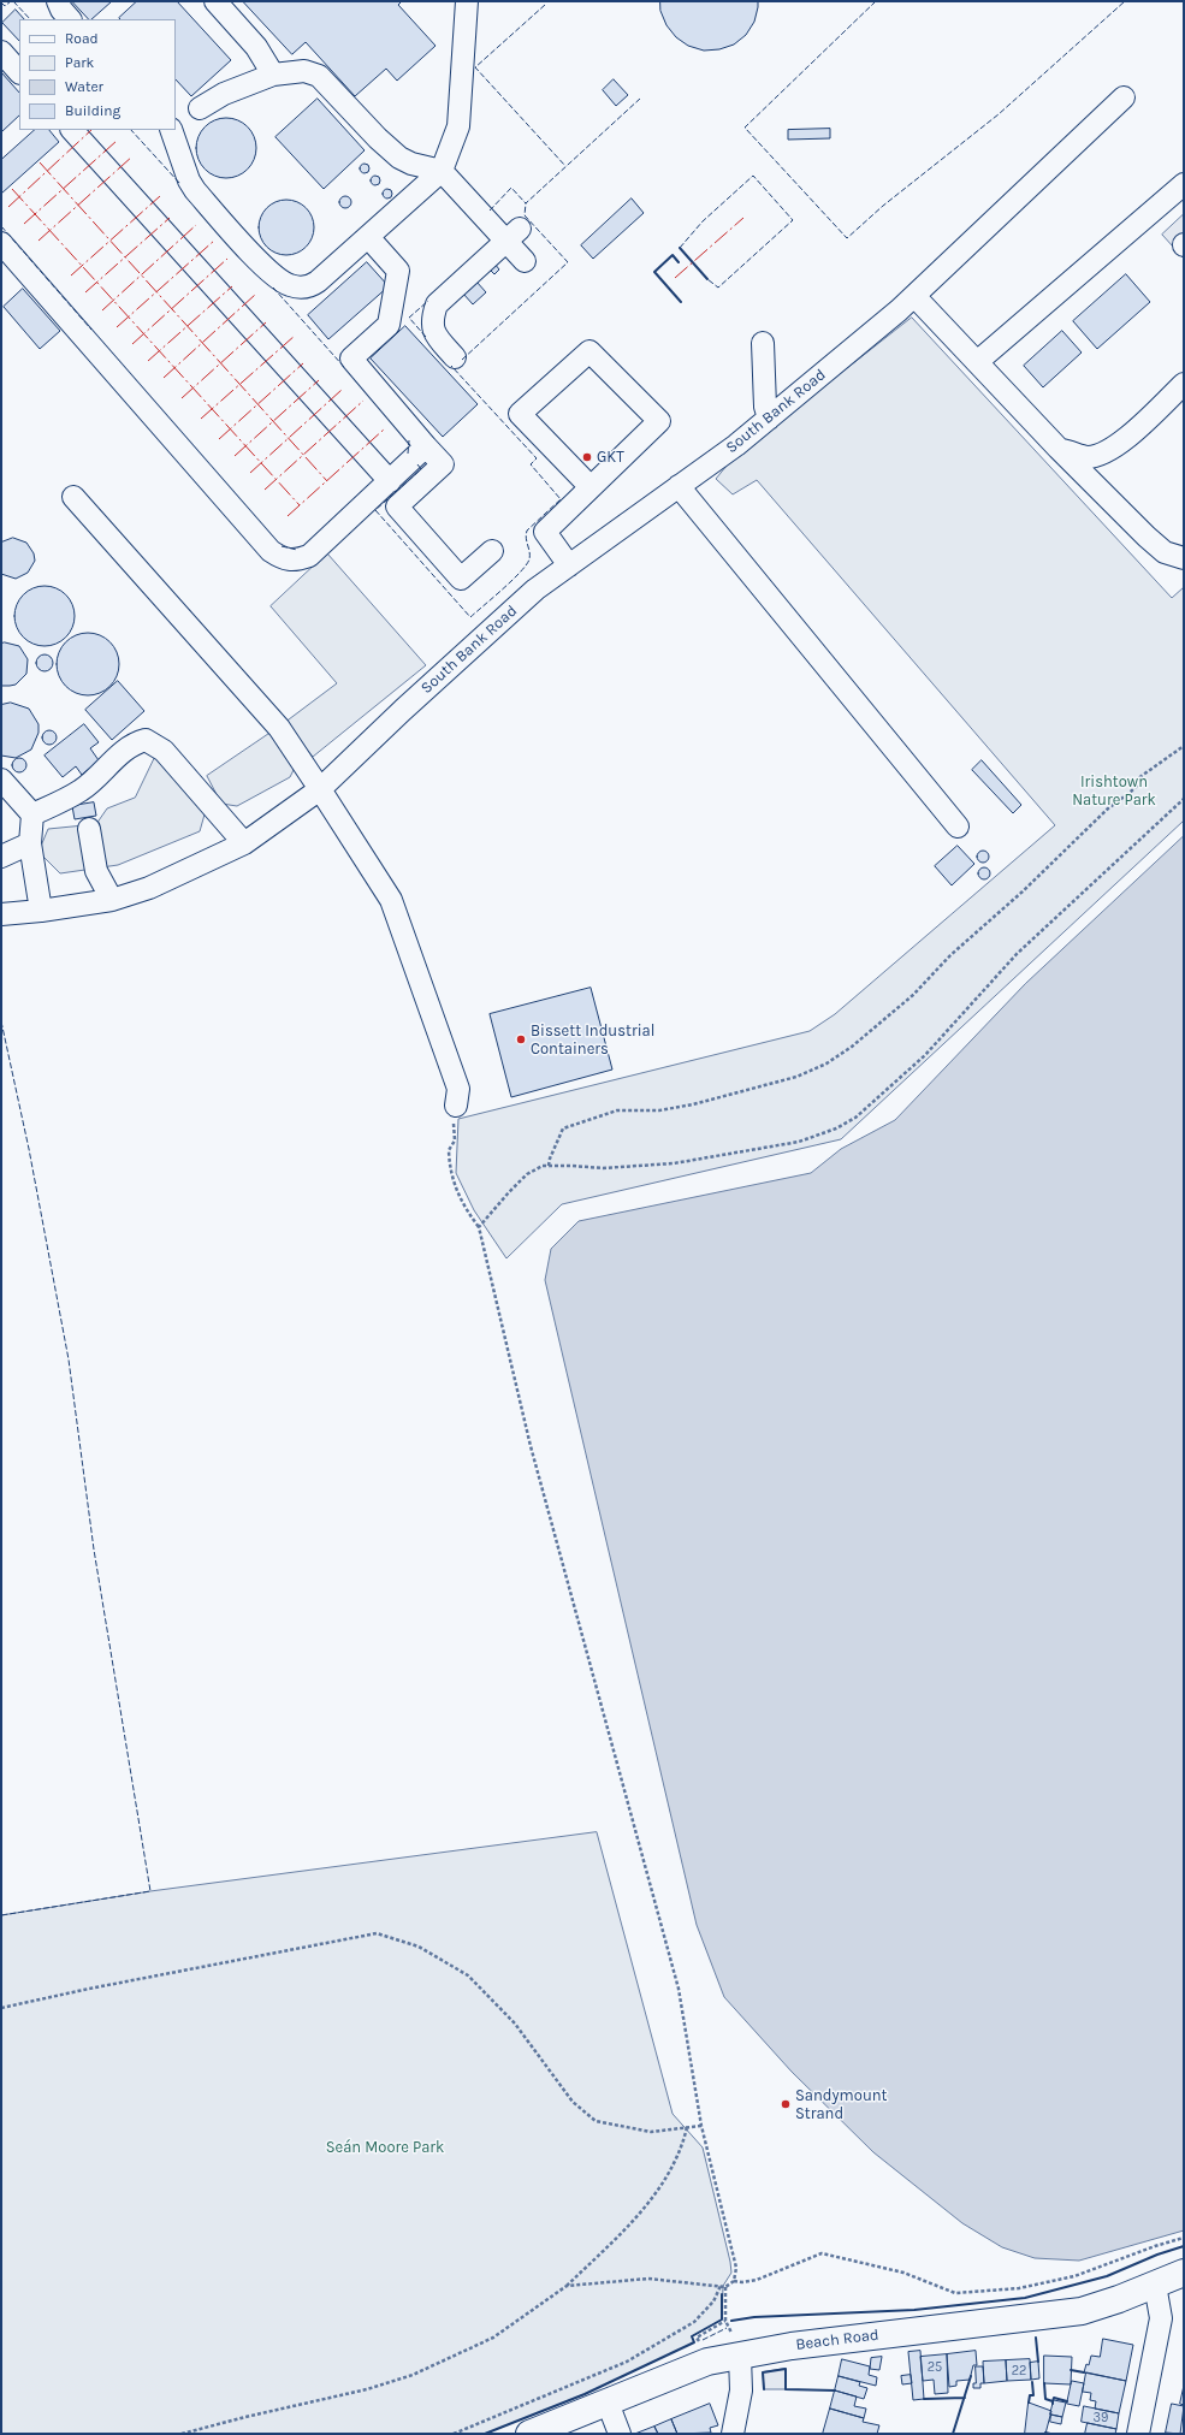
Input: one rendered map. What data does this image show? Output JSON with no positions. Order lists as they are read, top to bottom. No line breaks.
{"streets":{"main road":["Beach Road"],"street":["South Bank Road"]},"parks":["Irishtown Nature Park","Seán Moore Park"],"places":["GKT","Bissett Industrial Containers","Sandymount Strand"],"house_numbers":["25","22","39"],"legend":["Road","Park","Water","Building"]}
